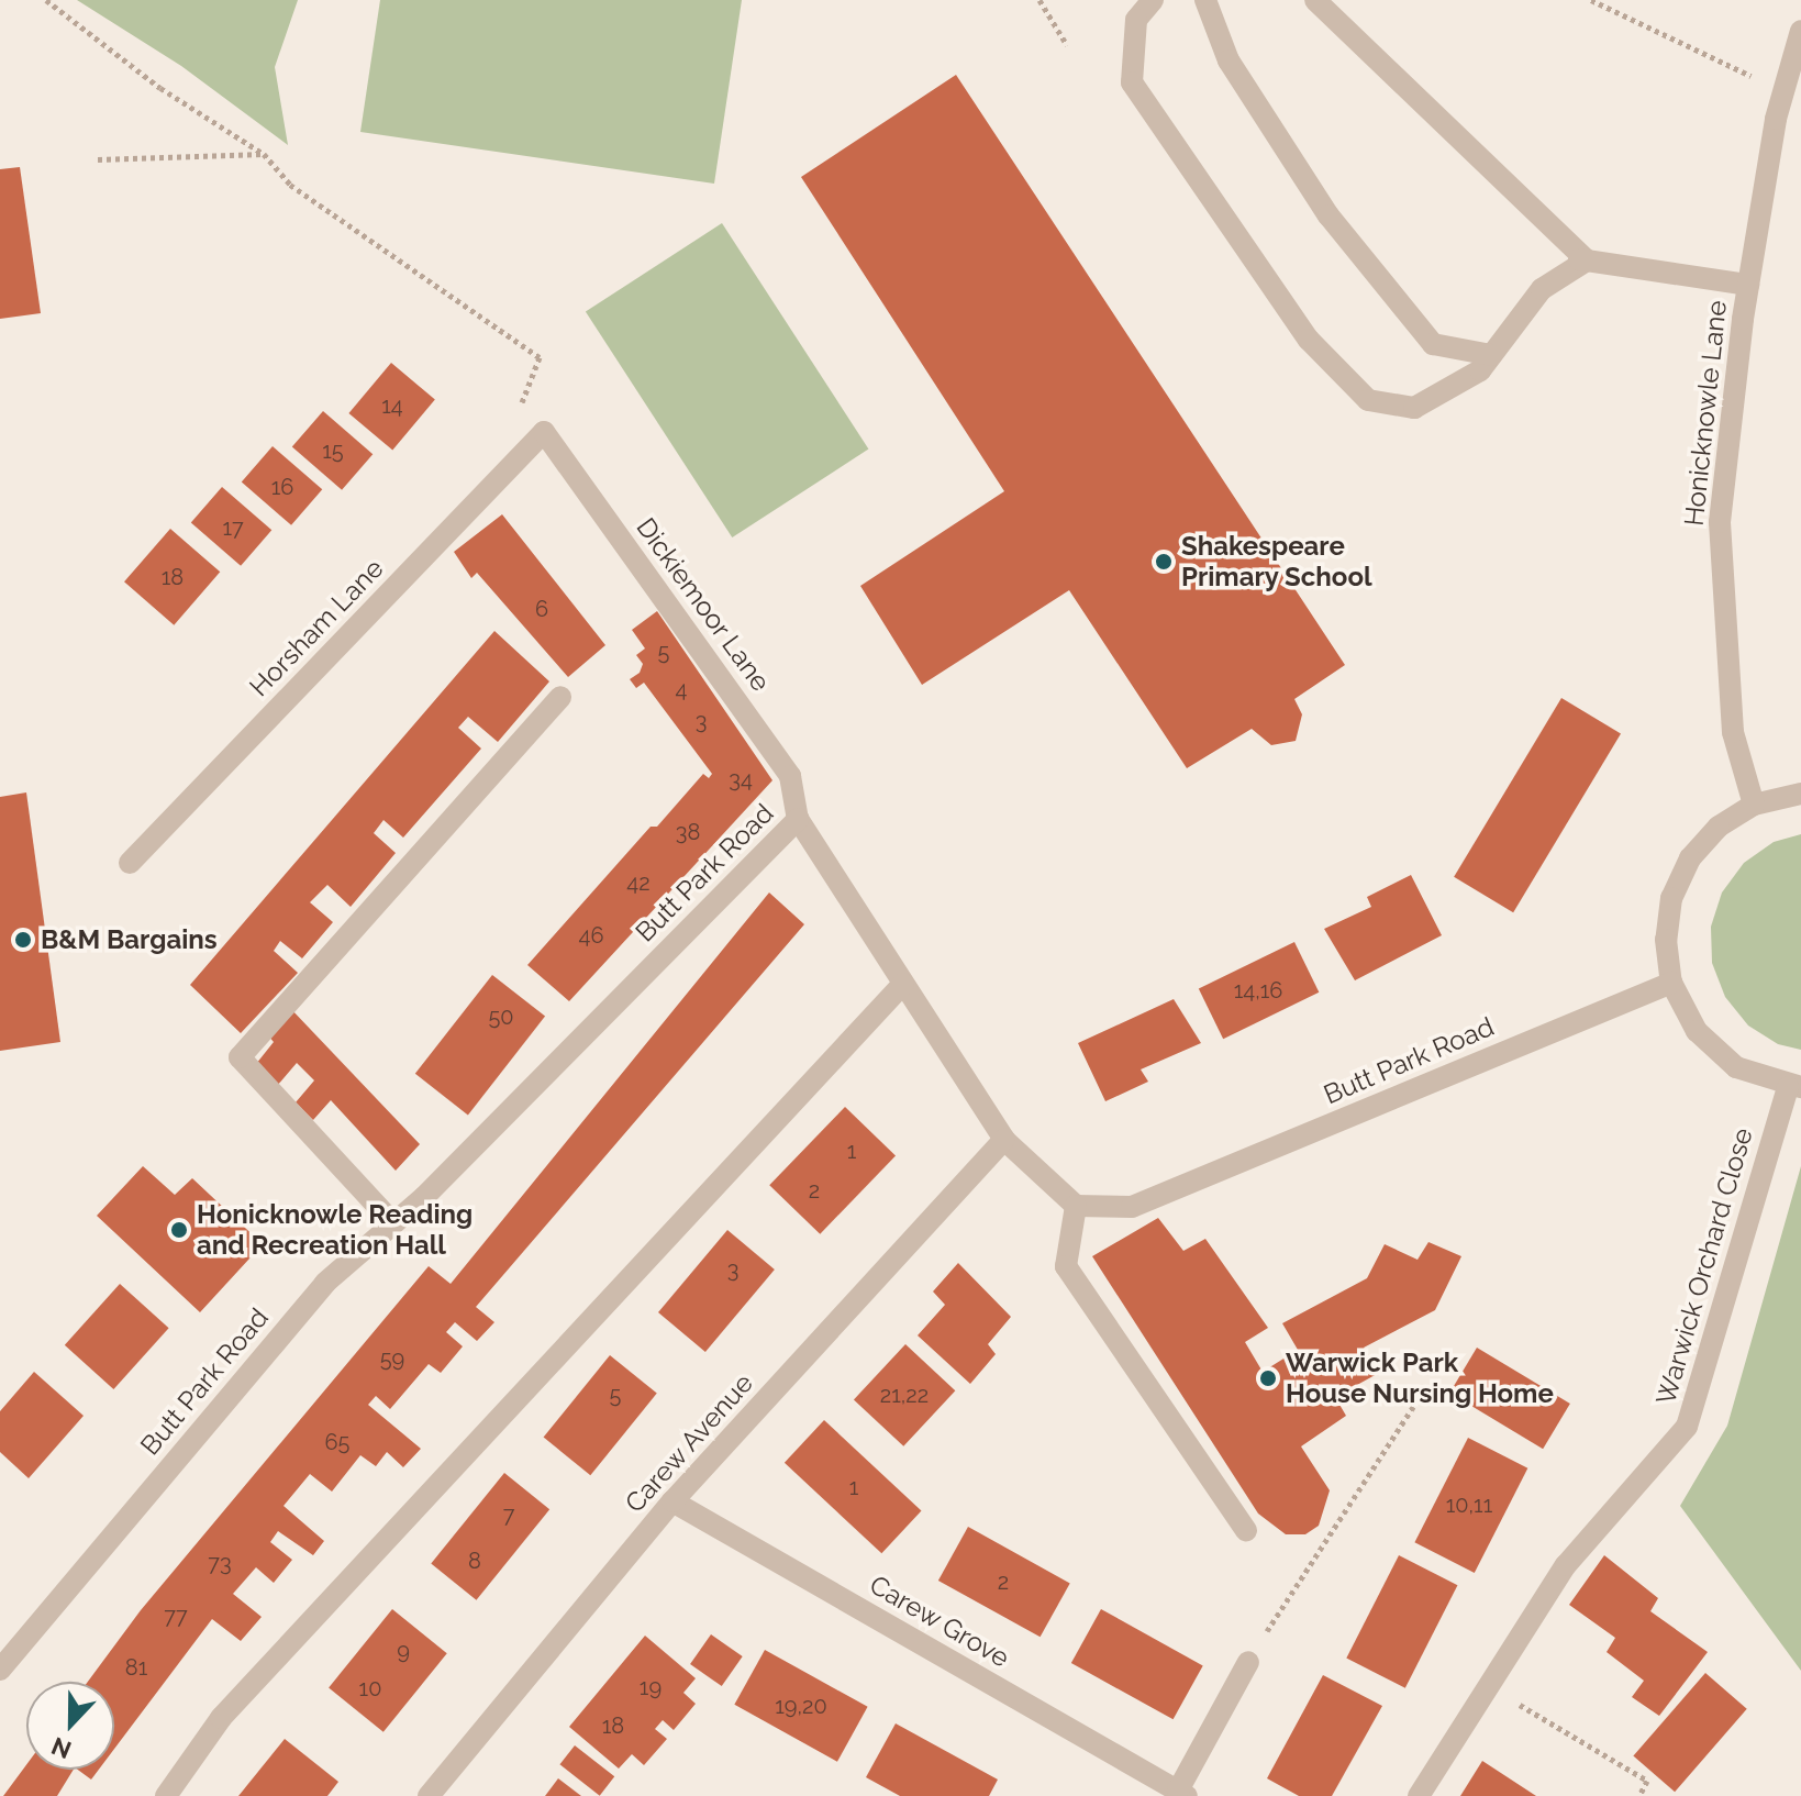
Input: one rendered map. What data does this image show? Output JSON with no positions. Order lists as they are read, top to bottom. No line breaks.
{"streets":{"street":["Honicknowle Lane","Dickiemoor Lane","Horsham Lane","Butt Park Road","Warwick Orchard Close","Carew Avenue","Carew Grove"]},"crossings":[["Dickiemoor Lane","Horsham Lane"],["Dickiemoor Lane","Butt Park Road"],["Butt Park Road","Carew Avenue"],["Carew Avenue","Carew Grove"]],"places":["Shakespeare Primary School","B&M Bargains","Honicknowle Reading and Recreation Hall","Warwick Park House Nursing Home"],"house_numbers":["14","15","16","17","18","6","5","4","3","34","38","42","46","14,16","50","1","2","3","59","5","21,22","65","1","10,11","7","8","73","2","77","9","81","19","10","19,20","18"],"north":"bottom"}
